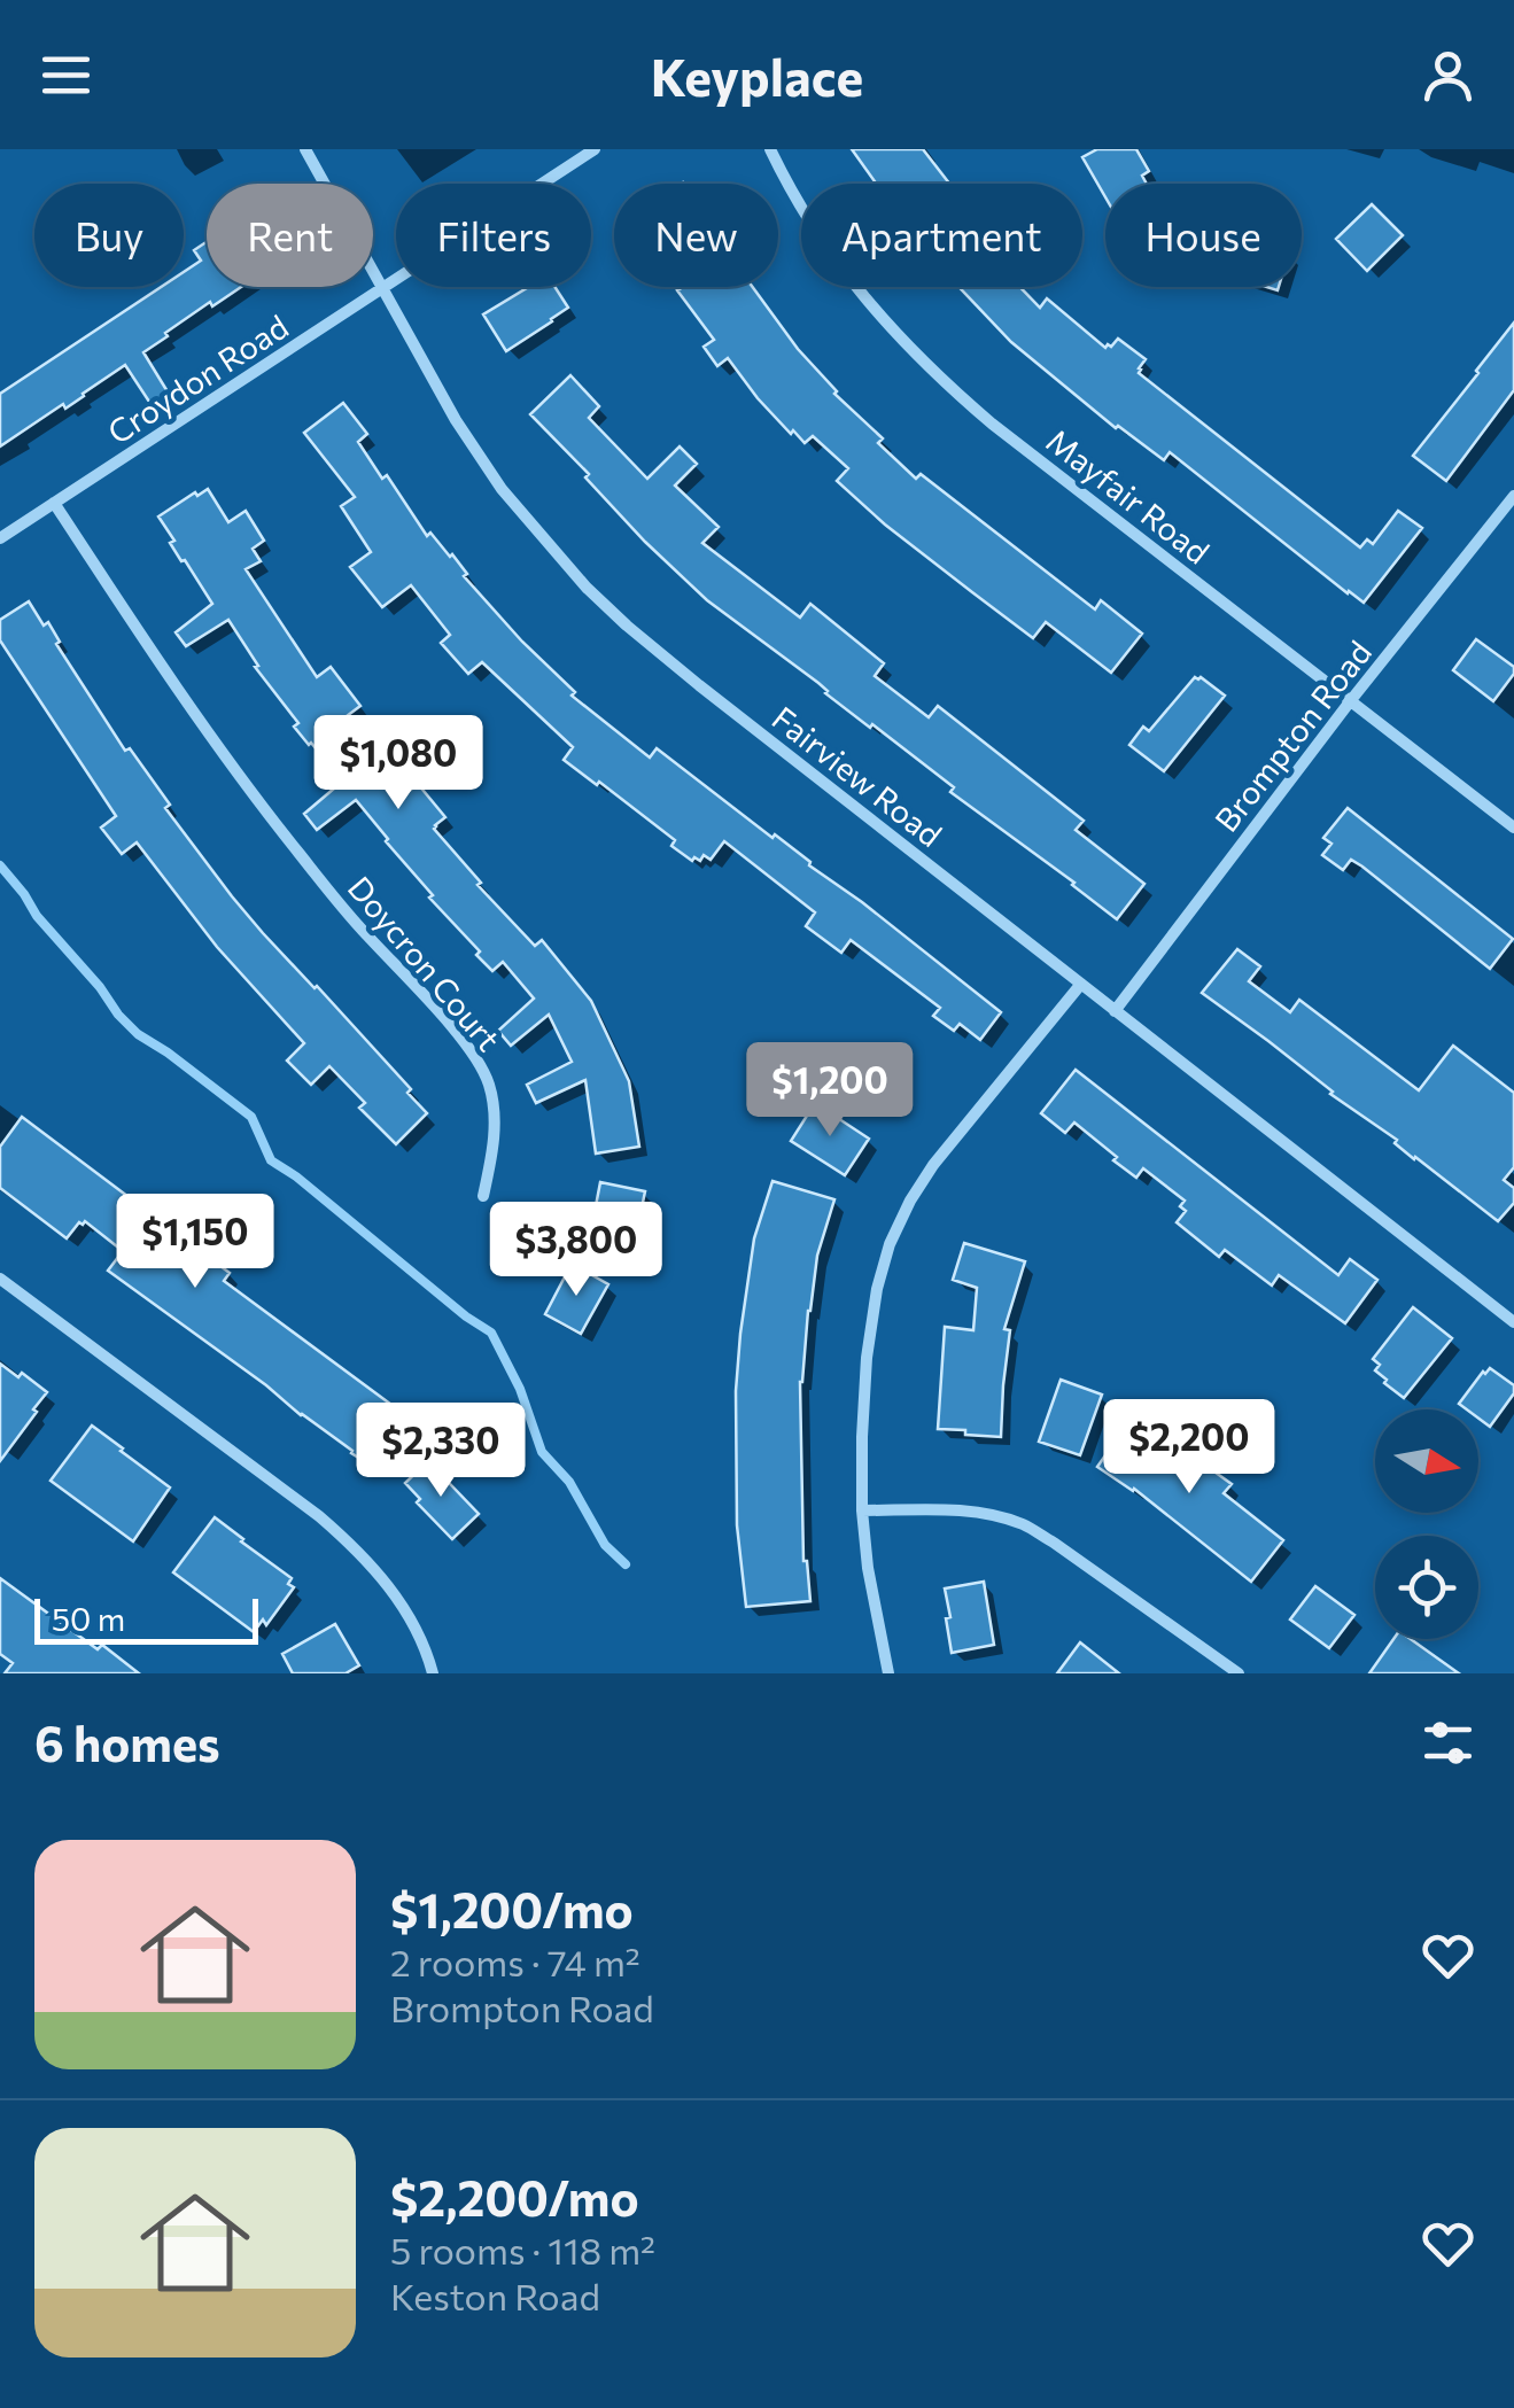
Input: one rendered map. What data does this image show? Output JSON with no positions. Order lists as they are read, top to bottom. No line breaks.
{"streets":{"street":["Croydon Road","Mayfair Road","Brompton Road","Fairview Road","Doycron Court"]},"crossings":[["Croydon Road","Fairview Road"],["Croydon Road","Doycron Court"],["Mayfair Road","Brompton Road"],["Brompton Road","Fairview Road"]],"scale_bar":"50 m","north":"right","page":{"header":"Keyplace","chip":["Buy","Rent","Filters","New","Apartment","House"],"price":["$1,080","$1,200","$1,150","$3,800","$2,200","$2,330"],"scale":"50 m","heading":"6 homes","list":[{"name":"$1,200/mo","note":"2 rooms · 74 m² · Brompton Road"},{"name":"$2,200/mo","note":"5 rooms · 118 m² · Keston Road"}]}}
